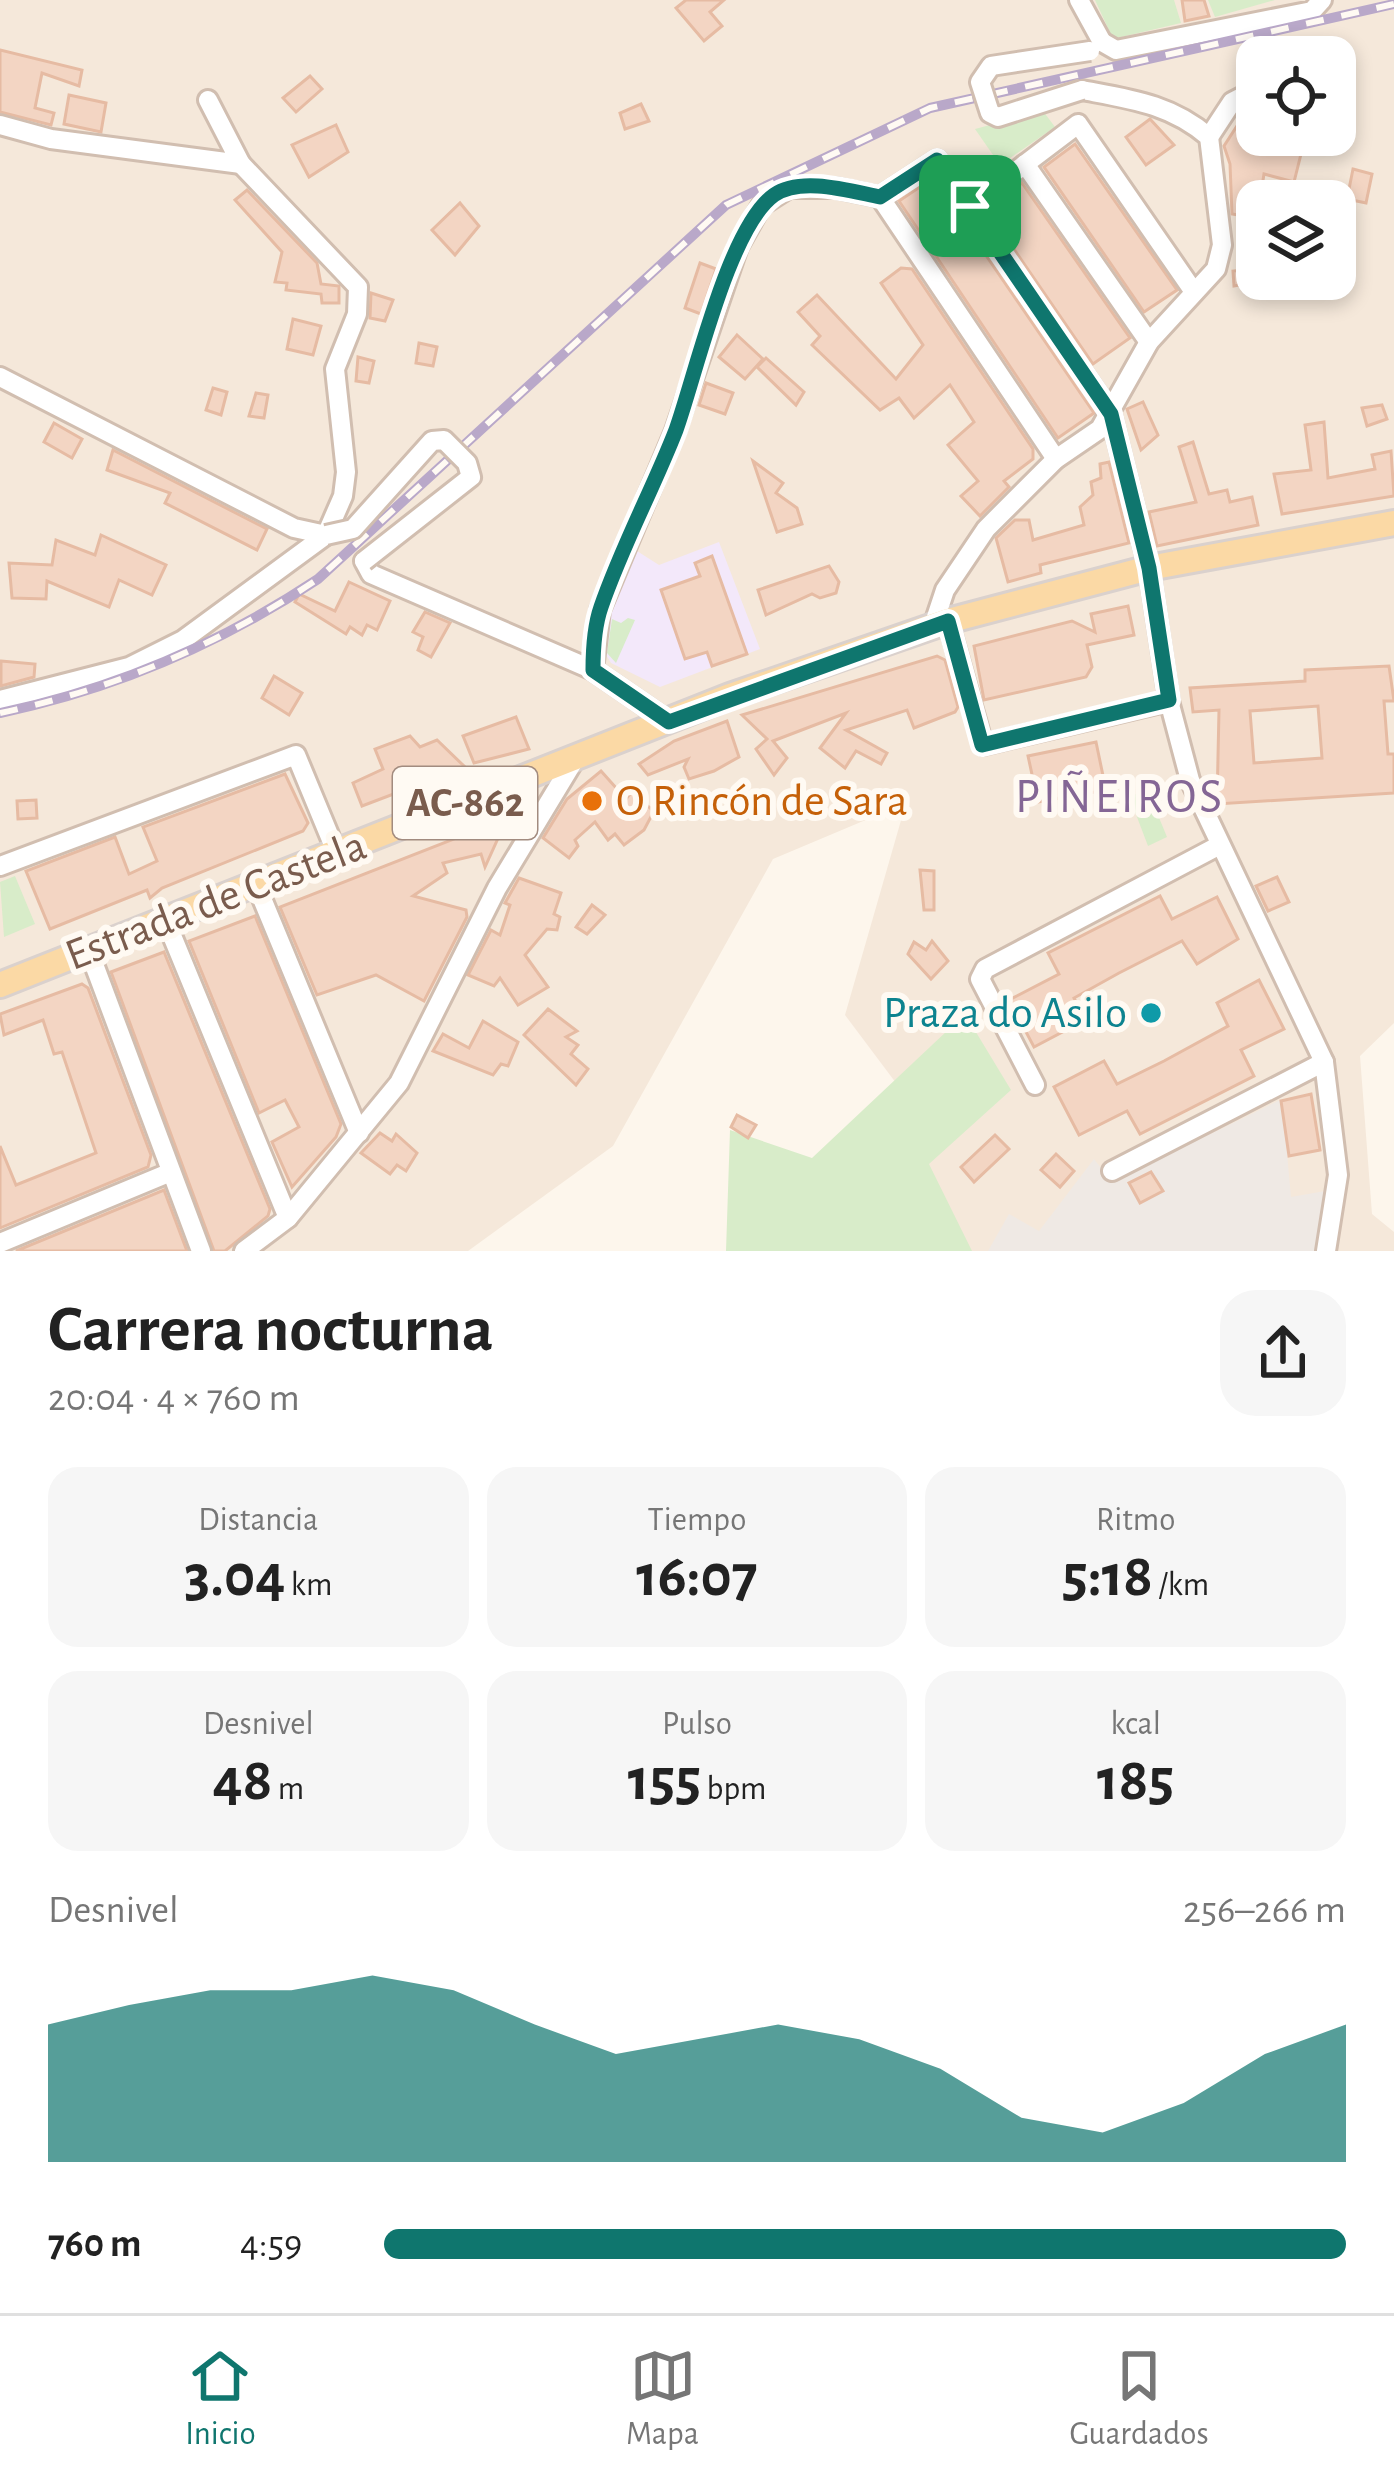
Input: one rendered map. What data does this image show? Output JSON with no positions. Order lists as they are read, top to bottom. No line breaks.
{"streets":{"main road":["AC-862","Estrada de Castela"]},"districts":["PIÑEIROS"],"places":["O Rincón de Sara","Praza do Asilo"],"page":{"heading":["Carrera nocturna","20:04 · 4 × 760 m"],"stats":[["Distancia","3.04 km"],["Tiempo","16:07"],["Ritmo","5:18 /km"],["Desnivel","48 m"],["Pulso","155 bpm"],["kcal","185"]],"chart":["Desnivel","256–266 m"],"list":[{"name":"760 m","note":"4:59"}],"tabs":["Inicio","Mapa","Guardados"]}}
